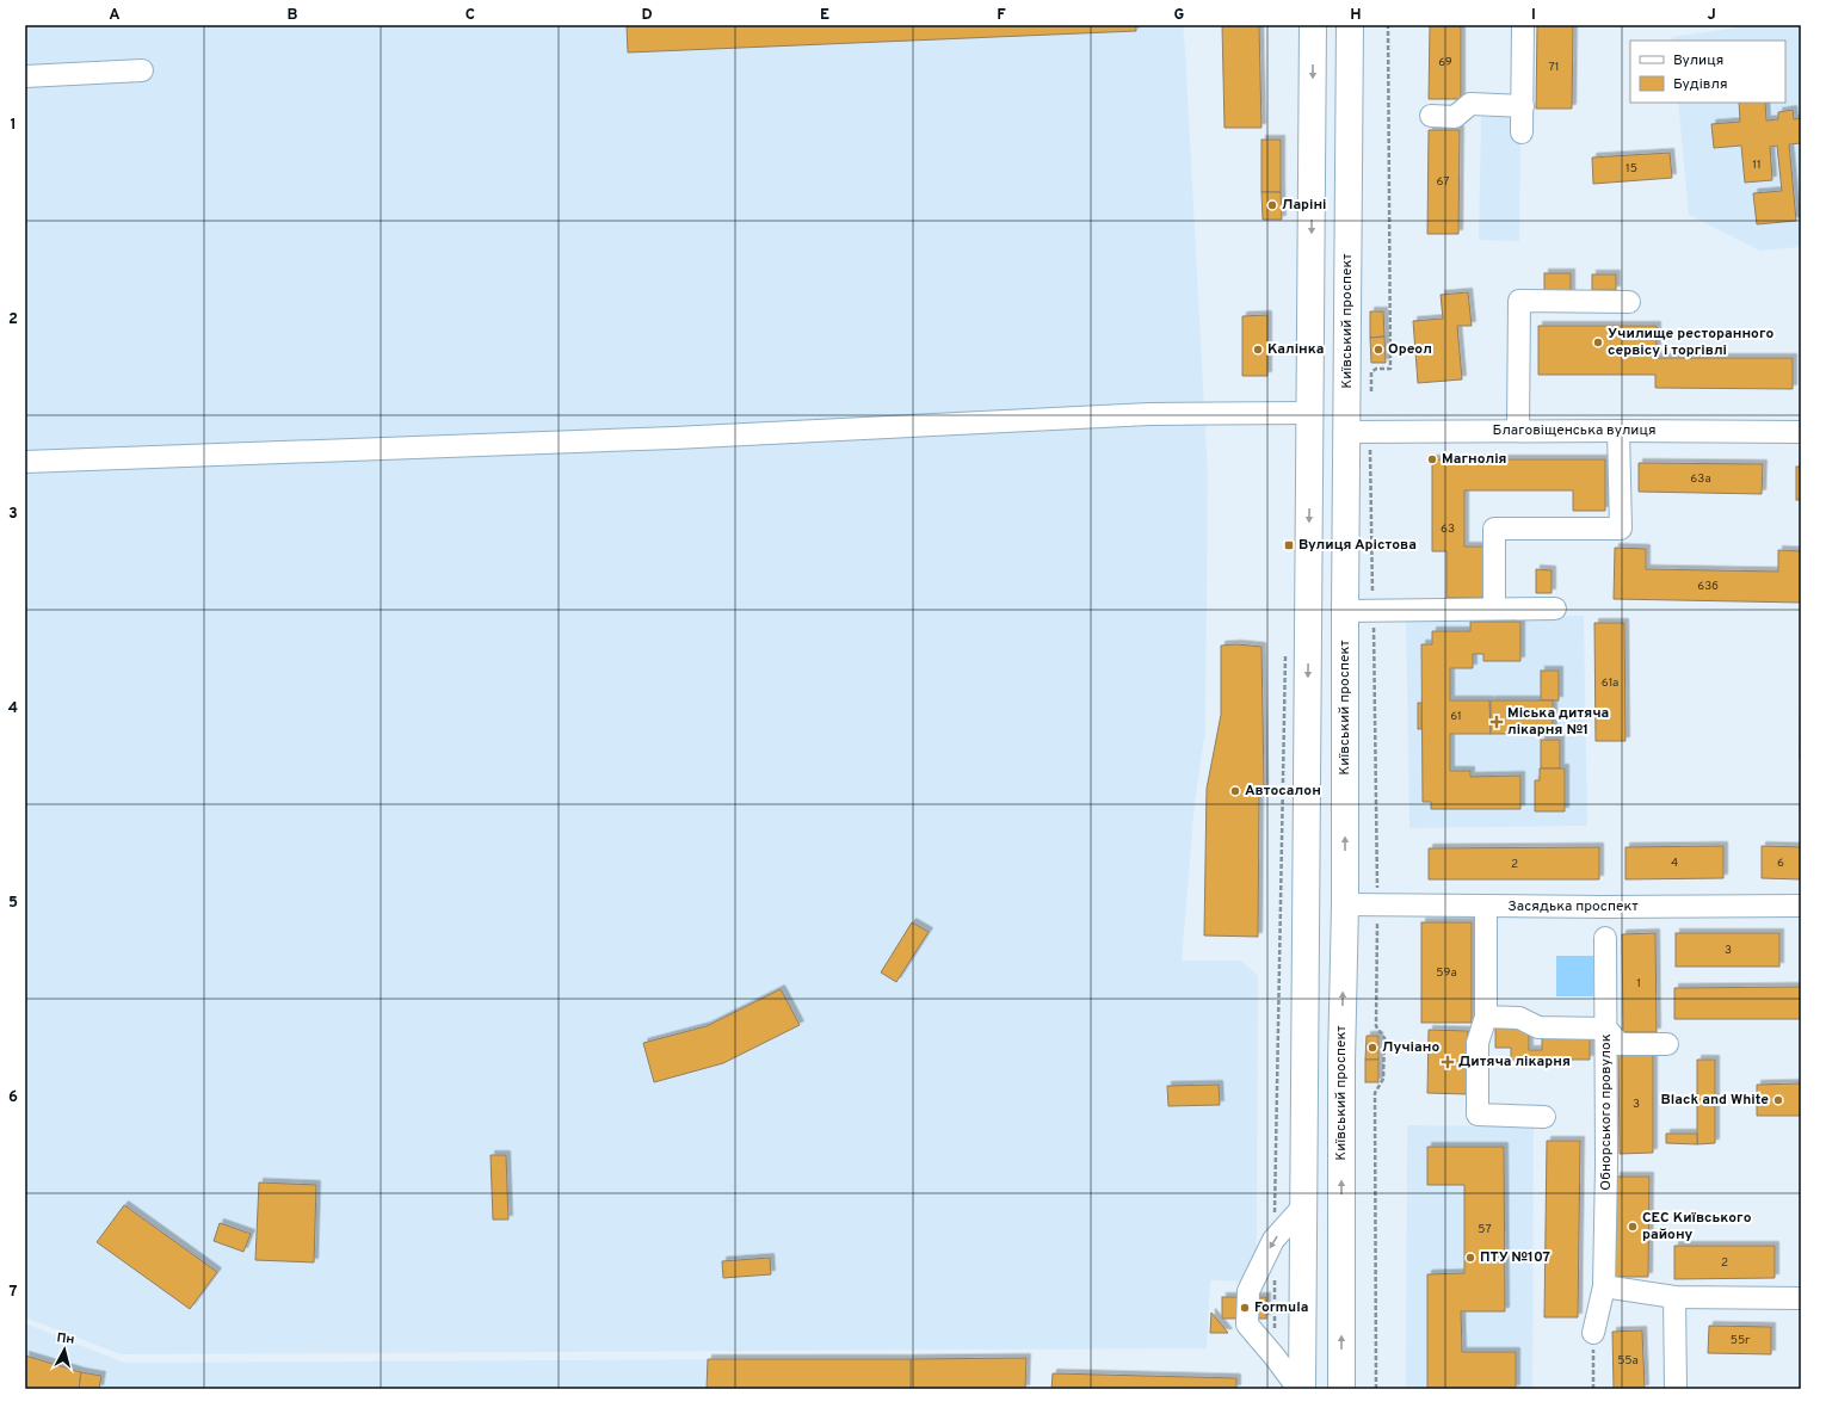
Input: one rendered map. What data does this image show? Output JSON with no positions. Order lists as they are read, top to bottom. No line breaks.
{"streets":{"main road":["Київський проспект"],"street":["Благовіщенська вулиця","Засядька проспект","Обнорського провулок"]},"crossings":[["Київський проспект","Благовіщенська вулиця"],["Київський проспект","Засядька проспект"]],"places":{"other":["Ларіні","Училище ресторанного сервісу і торгівлі","Калінка","Ореол","Магнолія","Автосалон","Лучіано","Black and White","СЕС Київського району","ПТУ №107","Formula"],"transit":["Вулиця Арістова"],"health":["Міська дитяча лікарня №1","Дитяча лікарня"]},"house_numbers":["69","71","11","15","67","63а","63","63б","61а","61","4","6","2","3","59а","1","3","57","2","55г","55а"],"legend":["Вулиця","Будівля"],"north":"top","grid":{"columns":["A","B","C","D","E","F","G","H","I","J"],"rows":["1","2","3","4","5","6","7"]}}
